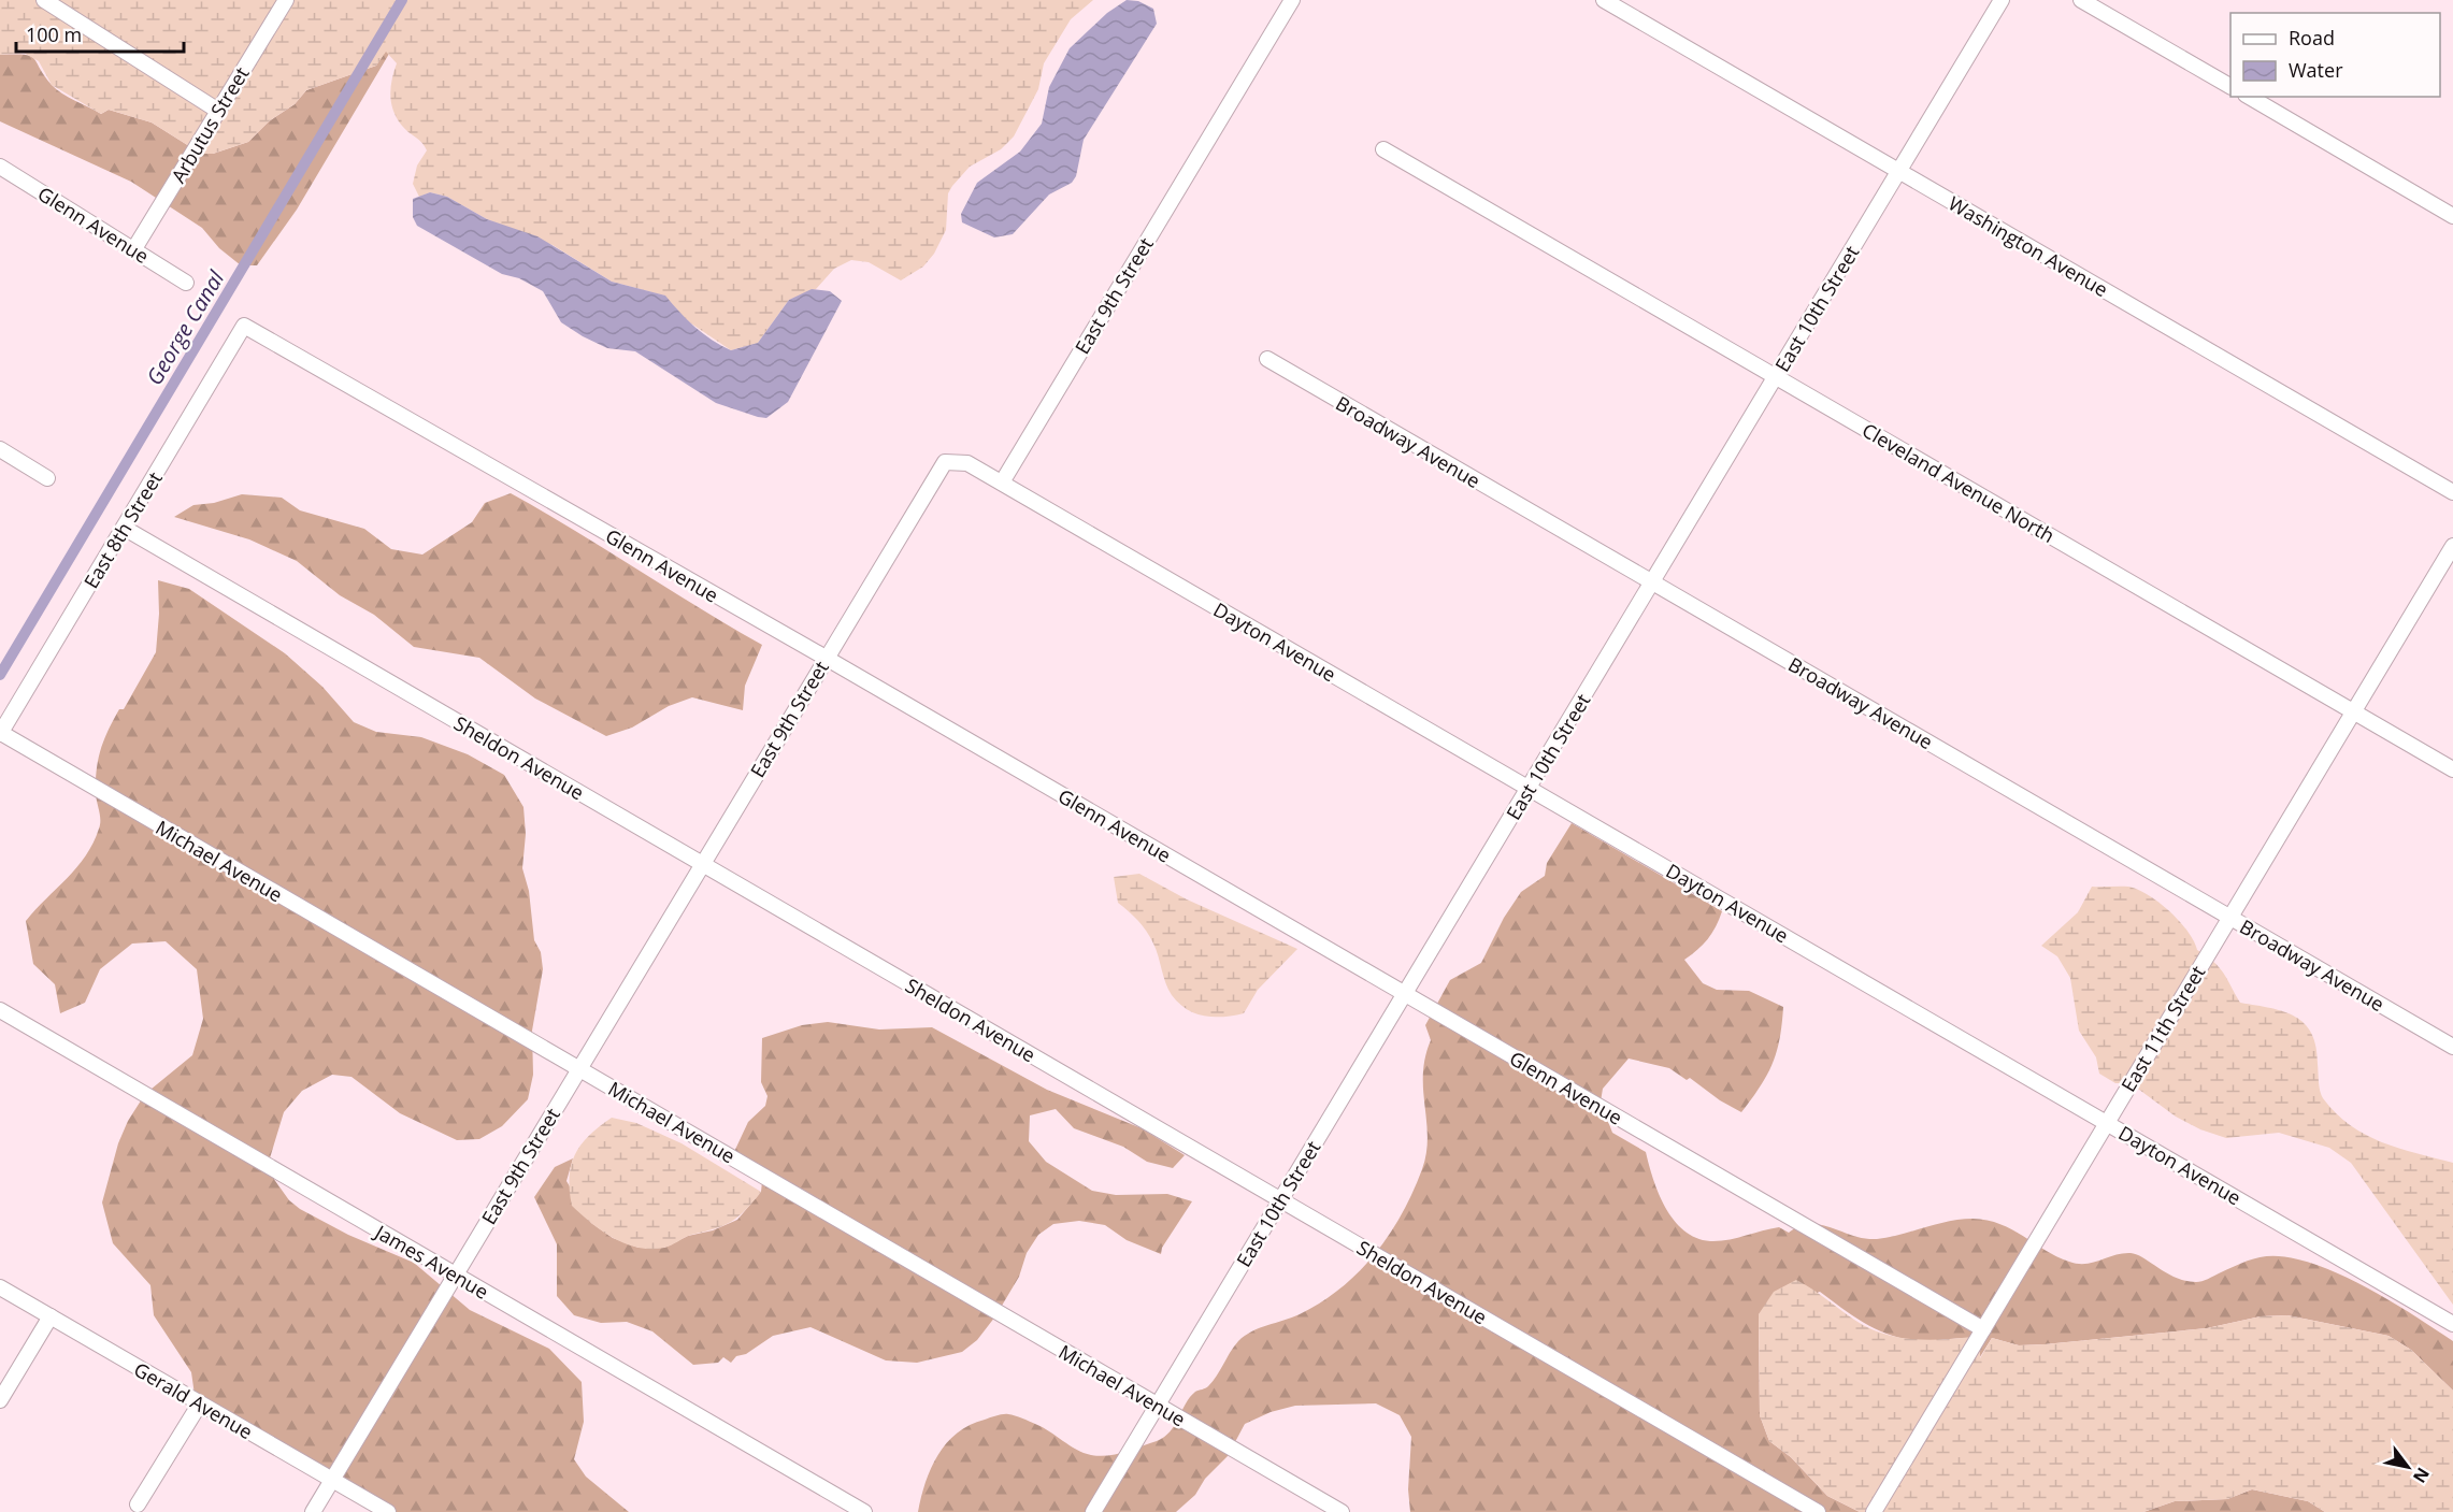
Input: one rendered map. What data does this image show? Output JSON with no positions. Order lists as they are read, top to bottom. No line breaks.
{"streets":{"street":["Arbutus Street","Glenn Avenue","Washington Avenue","East 9th Street","East 10th Street","Broadway Avenue","Cleveland Avenue North","East 8th Street","Dayton Avenue","Sheldon Avenue","Michael Avenue","East 11th Street","James Avenue","Gerald Avenue"]},"crossings":[["Arbutus Street","Glenn Avenue"],["Glenn Avenue","East 9th Street"],["Glenn Avenue","East 10th Street"],["Glenn Avenue","East 8th Street"],["Glenn Avenue","East 11th Street"],["Washington Avenue","East 10th Street"],["East 9th Street","Dayton Avenue"],["East 9th Street","Sheldon Avenue"],["East 9th Street","Michael Avenue"],["East 9th Street","James Avenue"],["East 9th Street","Gerald Avenue"],["East 10th Street","Broadway Avenue"],["East 10th Street","Cleveland Avenue North"],["East 10th Street","Dayton Avenue"],["East 10th Street","Sheldon Avenue"],["East 10th Street","Michael Avenue"],["Broadway Avenue","East 11th Street"],["Cleveland Avenue North","East 11th Street"],["East 8th Street","Sheldon Avenue"],["East 8th Street","Michael Avenue"],["Dayton Avenue","East 11th Street"]],"water":["George Canal"],"legend":["Road","Water"],"scale_bar":"100 m","north":"bottom right"}
